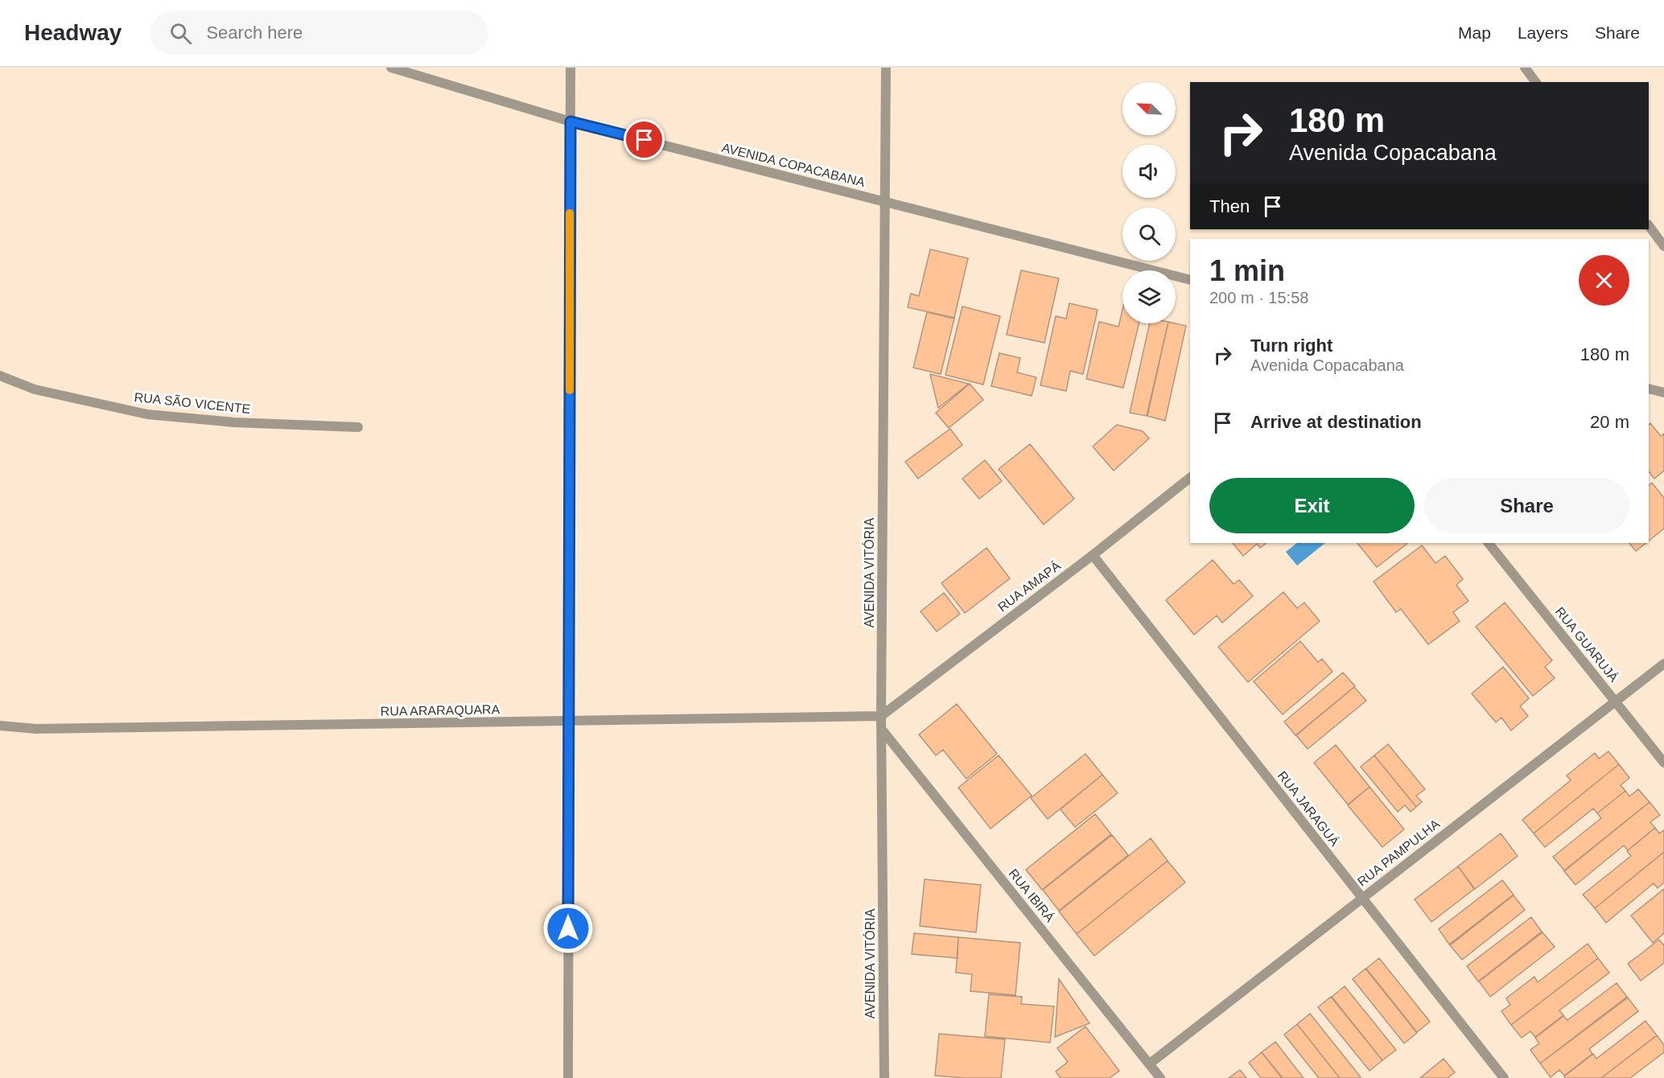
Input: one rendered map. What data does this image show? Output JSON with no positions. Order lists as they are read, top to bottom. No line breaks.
{"streets":{"street":["AVENIDA COPACABANA","RUA SÃO VICENTE","AVENIDA VITÓRIA","RUA AMAPÁ","RUA GUARUJÁ","RUA ARARAQUARA","RUA JARAGUÁ","RUA PAMPULHA","RUA IBIRÁ"]},"crossings":[["AVENIDA COPACABANA","AVENIDA VITÓRIA"],["AVENIDA VITÓRIA","RUA AMAPÁ"],["AVENIDA VITÓRIA","RUA ARARAQUARA"],["AVENIDA VITÓRIA","RUA IBIRÁ"],["RUA AMAPÁ","RUA ARARAQUARA"],["RUA AMAPÁ","RUA JARAGUÁ"],["RUA GUARUJÁ","RUA PAMPULHA"],["RUA JARAGUÁ","RUA PAMPULHA"],["RUA PAMPULHA","RUA IBIRÁ"]],"north":"top left","page":{"header":"Headway","search":"Search here","nav":["Map","Layers","Share"],"turn":["180 m","Avenida Copacabana"],"then":"Then","heading":["1 min","200 m · 15:58"],"list":[{"name":"Turn right","note":"Avenida Copacabana","value":"180 m"},{"name":"Arrive at destination","value":"20 m"}],"buttons":["Exit","Share"]}}
